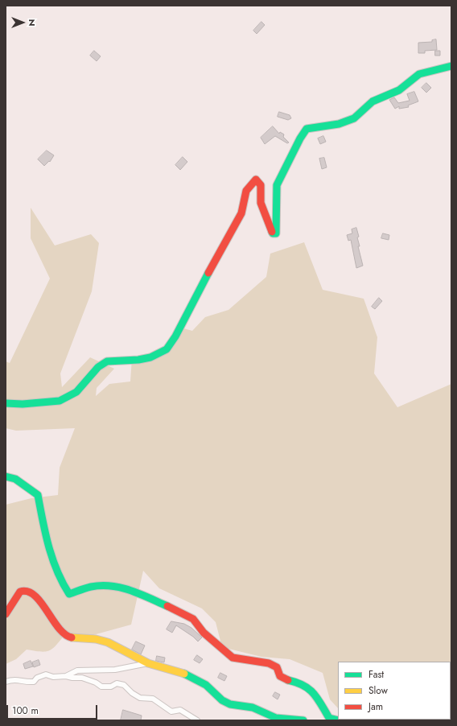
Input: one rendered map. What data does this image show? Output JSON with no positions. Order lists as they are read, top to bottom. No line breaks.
{"legend":["Fast","Slow","Jam"],"scale_bar":"100 m","north":"right"}
